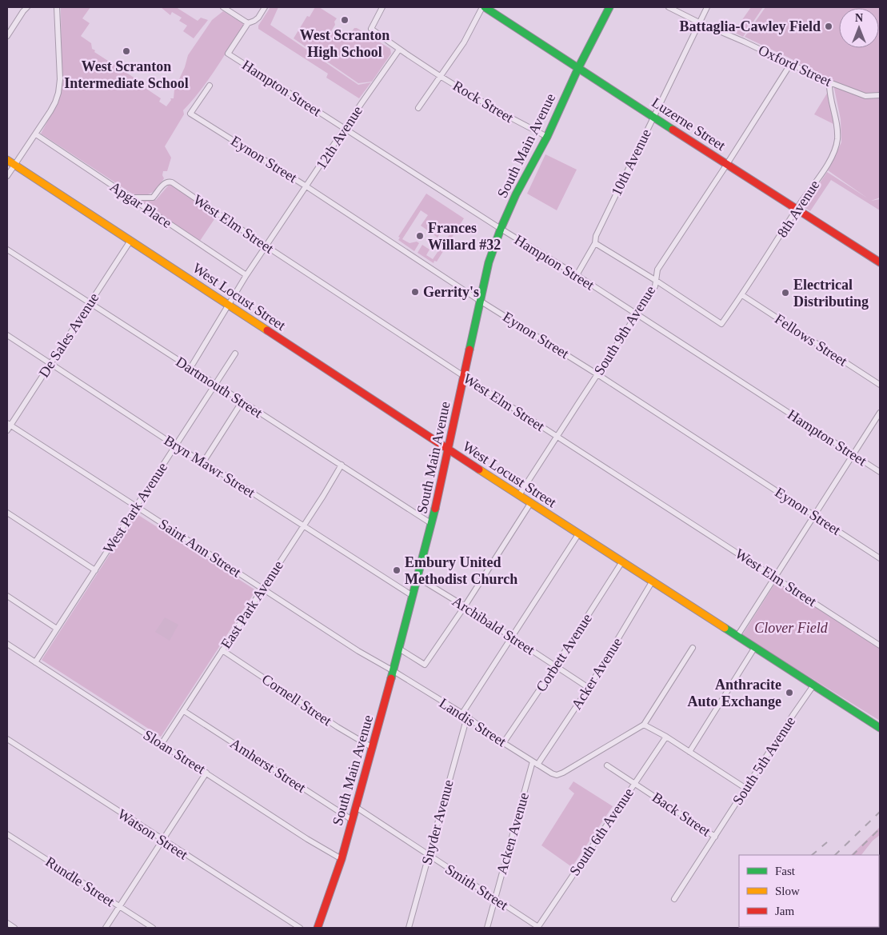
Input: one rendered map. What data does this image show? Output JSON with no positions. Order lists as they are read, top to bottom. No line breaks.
{"streets":{"street":["Oxford Street","Hampton Street","Rock Street","Luzerne Street","12th Avenue","South Main Avenue","Eynon Street","10th Avenue","Apgar Place","8th Avenue","West Elm Street","West Locust Street","South 9th Avenue","De Sales Avenue","Fellows Street","Dartmouth Street","Bryn Mawr Street","West Park Avenue","Saint Ann Street","East Park Avenue","Archibald Street","Corbett Avenue","Acker Avenue","Cornell Street","Landis Street","Sloan Street","South 5th Avenue","Amherst Street","Back Street","Snyder Avenue","South 6th Avenue","Acken Avenue","Watson Street","Rundle Street","Smith Street"]},"crossings":[["Oxford Street","10th Avenue"],["Oxford Street","8th Avenue"],["Oxford Street","South 9th Avenue"],["Hampton Street","12th Avenue"],["Hampton Street","South Main Avenue"],["Hampton Street","10th Avenue"],["Hampton Street","South 9th Avenue"],["Rock Street","12th Avenue"],["Rock Street","South Main Avenue"],["Luzerne Street","South Main Avenue"],["Luzerne Street","10th Avenue"],["Luzerne Street","8th Avenue"],["Luzerne Street","South 9th Avenue"],["12th Avenue","Eynon Street"],["12th Avenue","Apgar Place"],["12th Avenue","West Elm Street"],["12th Avenue","West Locust Street"],["12th Avenue","Dartmouth Street"],["South Main Avenue","Eynon Street"],["South Main Avenue","West Elm Street"],["South Main Avenue","West Locust Street"],["South Main Avenue","Dartmouth Street"],["South Main Avenue","Bryn Mawr Street"],["South Main Avenue","Saint Ann Street"],["South Main Avenue","Archibald Street"],["South Main Avenue","Cornell Street"],["South Main Avenue","Landis Street"],["South Main Avenue","Sloan Street"],["South Main Avenue","Amherst Street"],["South Main Avenue","Smith Street"],["Eynon Street","South 9th Avenue"],["Apgar Place","West Elm Street"],["8th Avenue","South 9th Avenue"],["8th Avenue","Fellows Street"],["West Elm Street","South 9th Avenue"],["West Locust Street","South 9th Avenue"],["West Locust Street","De Sales Avenue"],["West Locust Street","Corbett Avenue"],["West Locust Street","Acker Avenue"],["West Locust Street","South 5th Avenue"],["De Sales Avenue","Dartmouth Street"],["De Sales Avenue","Bryn Mawr Street"],["De Sales Avenue","Saint Ann Street"],["Dartmouth Street","West Park Avenue"],["Dartmouth Street","East Park Avenue"],["Bryn Mawr Street","West Park Avenue"],["Bryn Mawr Street","East Park Avenue"],["West Park Avenue","Saint Ann Street"],["West Park Avenue","Sloan Street"],["Saint Ann Street","East Park Avenue"],["Saint Ann Street","Landis Street"],["East Park Avenue","Cornell Street"],["East Park Avenue","Sloan Street"],["East Park Avenue","Amherst Street"],["Archibald Street","Corbett Avenue"],["Archibald Street","Acker Avenue"],["Corbett Avenue","Landis Street"],["Acker Avenue","Landis Street"],["Acker Avenue","Acken Avenue"],["Landis Street","Snyder Avenue"],["Landis Street","Acken Avenue"],["South 5th Avenue","Back Street"],["Back Street","South 6th Avenue"],["Snyder Avenue","Smith Street"],["South 6th Avenue","Smith Street"],["Acken Avenue","Smith Street"]],"parks":["Clover Field"],"places":["West Scranton High School","Battaglia-Cawley Field","West Scranton Intermediate School","Frances Willard #32","Gerrity's","Electrical Distributing","Embury United Methodist Church","Anthracite Auto Exchange"],"legend":["Fast","Slow","Jam"],"north":"top"}
